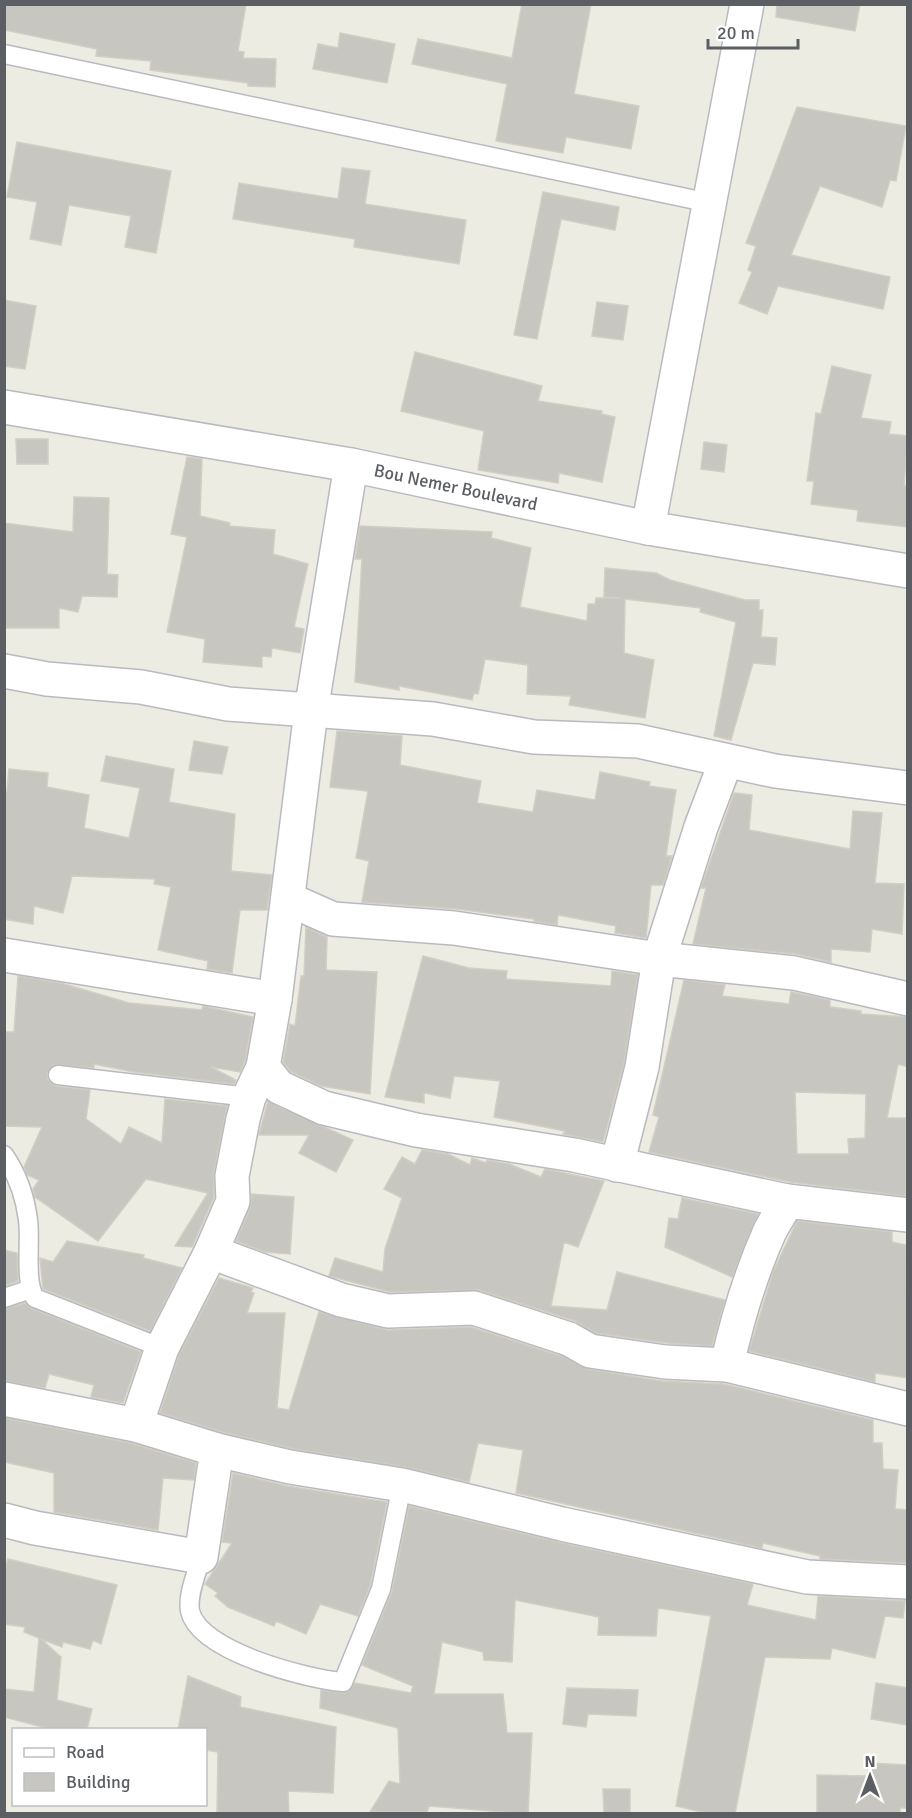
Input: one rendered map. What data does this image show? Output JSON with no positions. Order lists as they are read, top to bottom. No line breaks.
{"streets":{"street":["Bou Nemer Boulevard"]},"legend":["Road","Building"],"scale_bar":"20 m","north":"top"}
